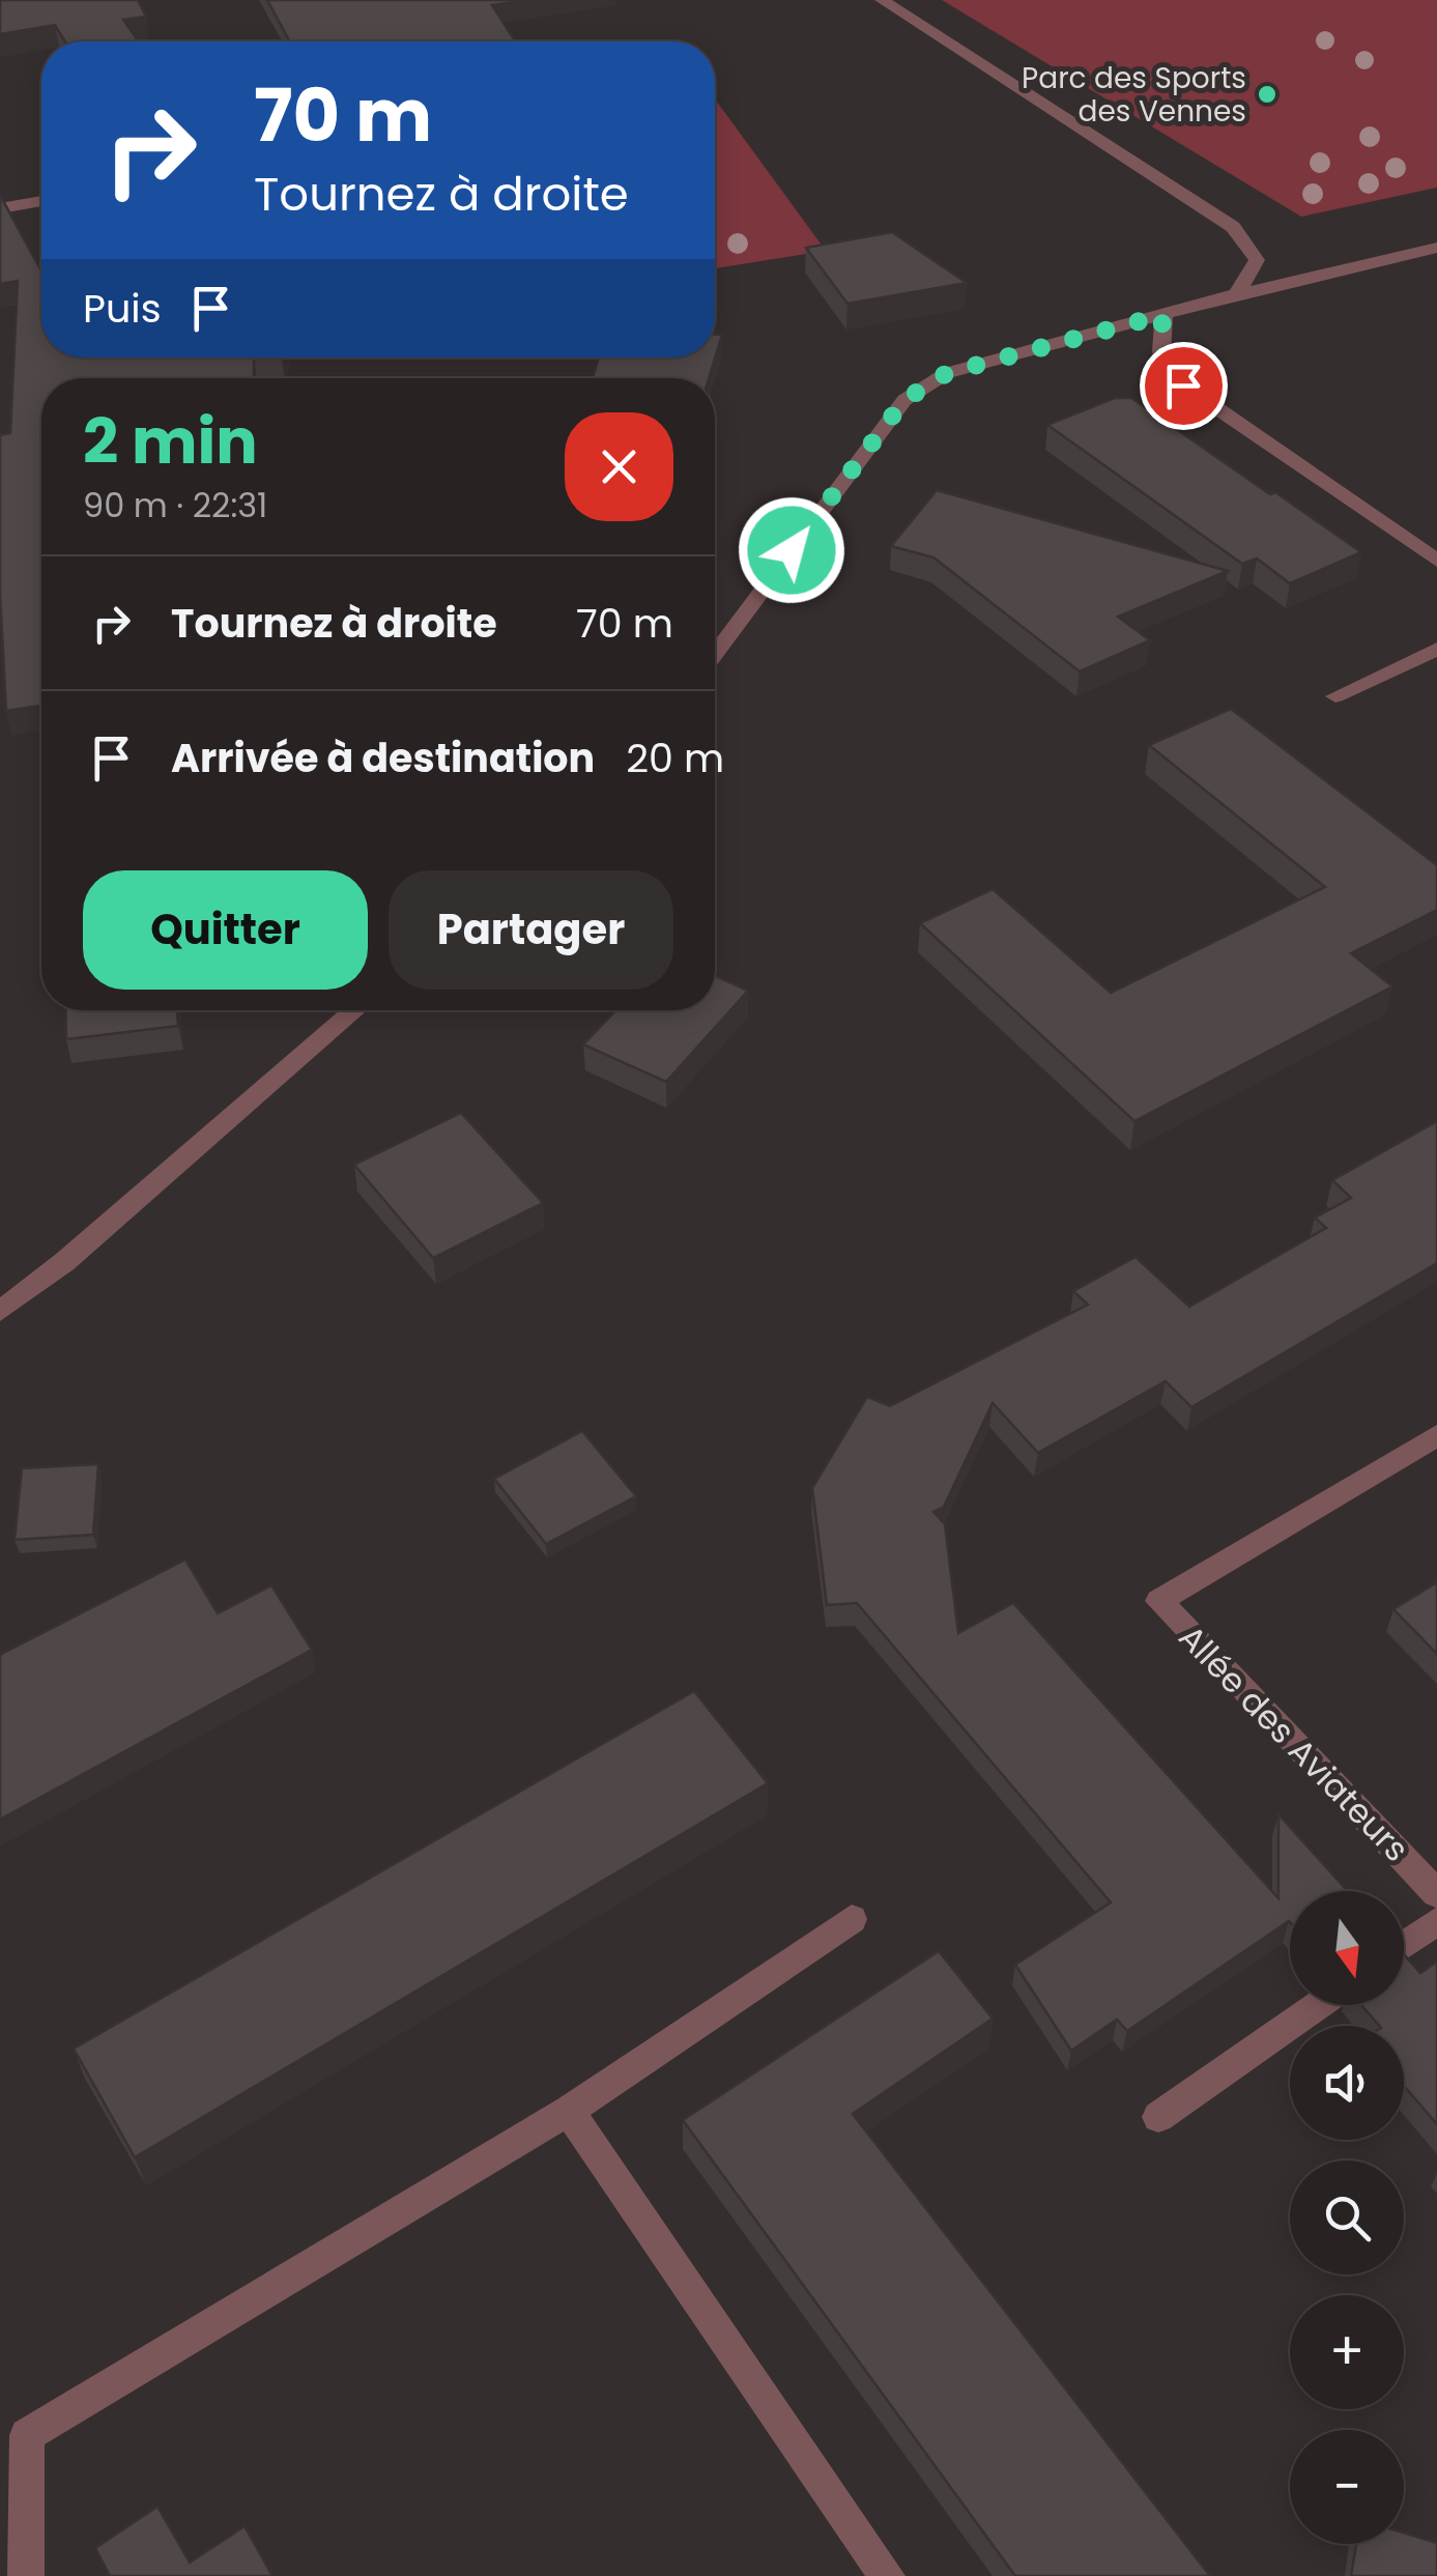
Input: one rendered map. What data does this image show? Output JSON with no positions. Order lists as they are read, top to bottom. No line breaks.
{"streets":{"street":["Allée des Aviateurs"]},"places":["Parc des Sports des Vennes"],"north":"bottom","page":{"turn":["70 m","Tournez à droite"],"then":"Puis","heading":["2 min","90 m · 22:31"],"list":[{"name":"Tournez à droite","value":"70 m"},{"name":"Arrivée à destination","value":"20 m"}],"buttons":["Quitter","Partager"],"map_buttons":["+","−"]}}
